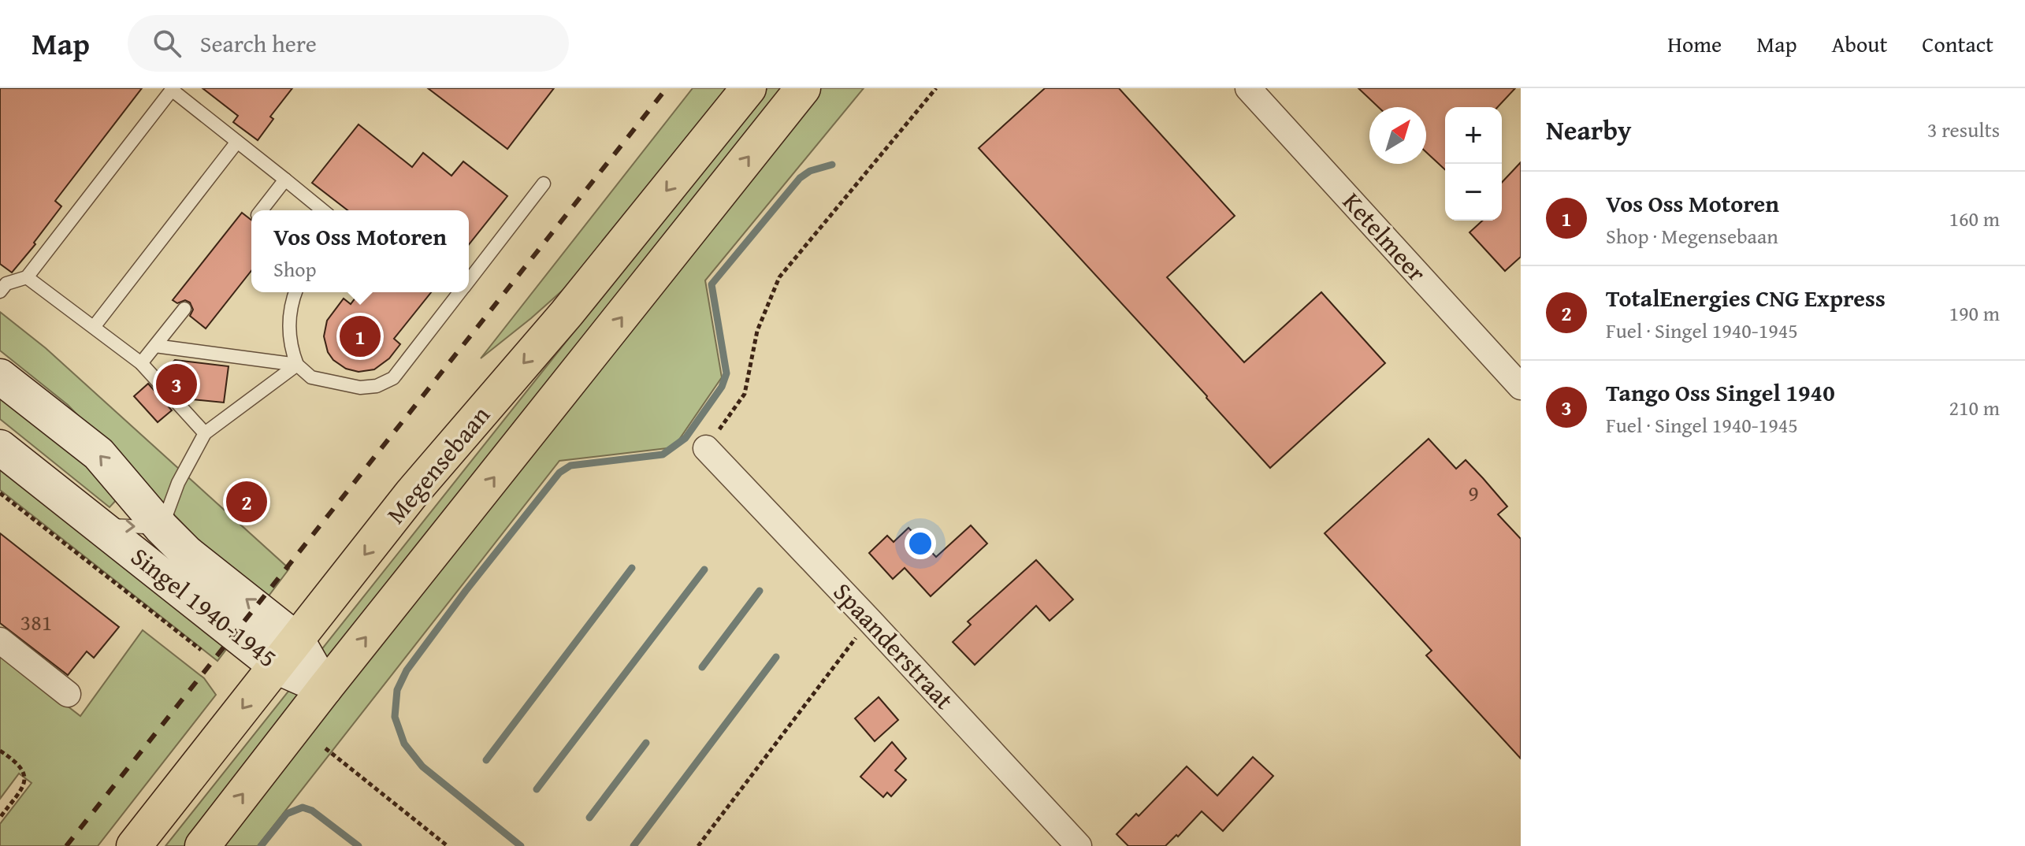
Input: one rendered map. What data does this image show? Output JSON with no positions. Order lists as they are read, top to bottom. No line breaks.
{"streets":{"main road":["Megensebaan","Singel 1940-1945"],"street":["Ketelmeer","Spaanderstraat"]},"crossings":[["Megensebaan","Singel 1940-1945"]],"house_numbers":["9","381"],"north":"top right","page":{"header":"Map","search":"Search here","nav":["Home","Map","About","Contact"],"heading":["Nearby","3 results"],"map_buttons":["+","−"],"list":[{"mark":"1","name":"Vos Oss Motoren","note":"Shop · Megensebaan","value":"160 m"},{"mark":"2","name":"TotalEnergies CNG Express","note":"Fuel · Singel 1940-1945","value":"190 m"},{"mark":"3","name":"Tango Oss Singel 1940","note":"Fuel · Singel 1940-1945","value":"210 m"}],"popup":["Vos Oss Motoren","Shop"],"pins":["1","3","2"]}}
